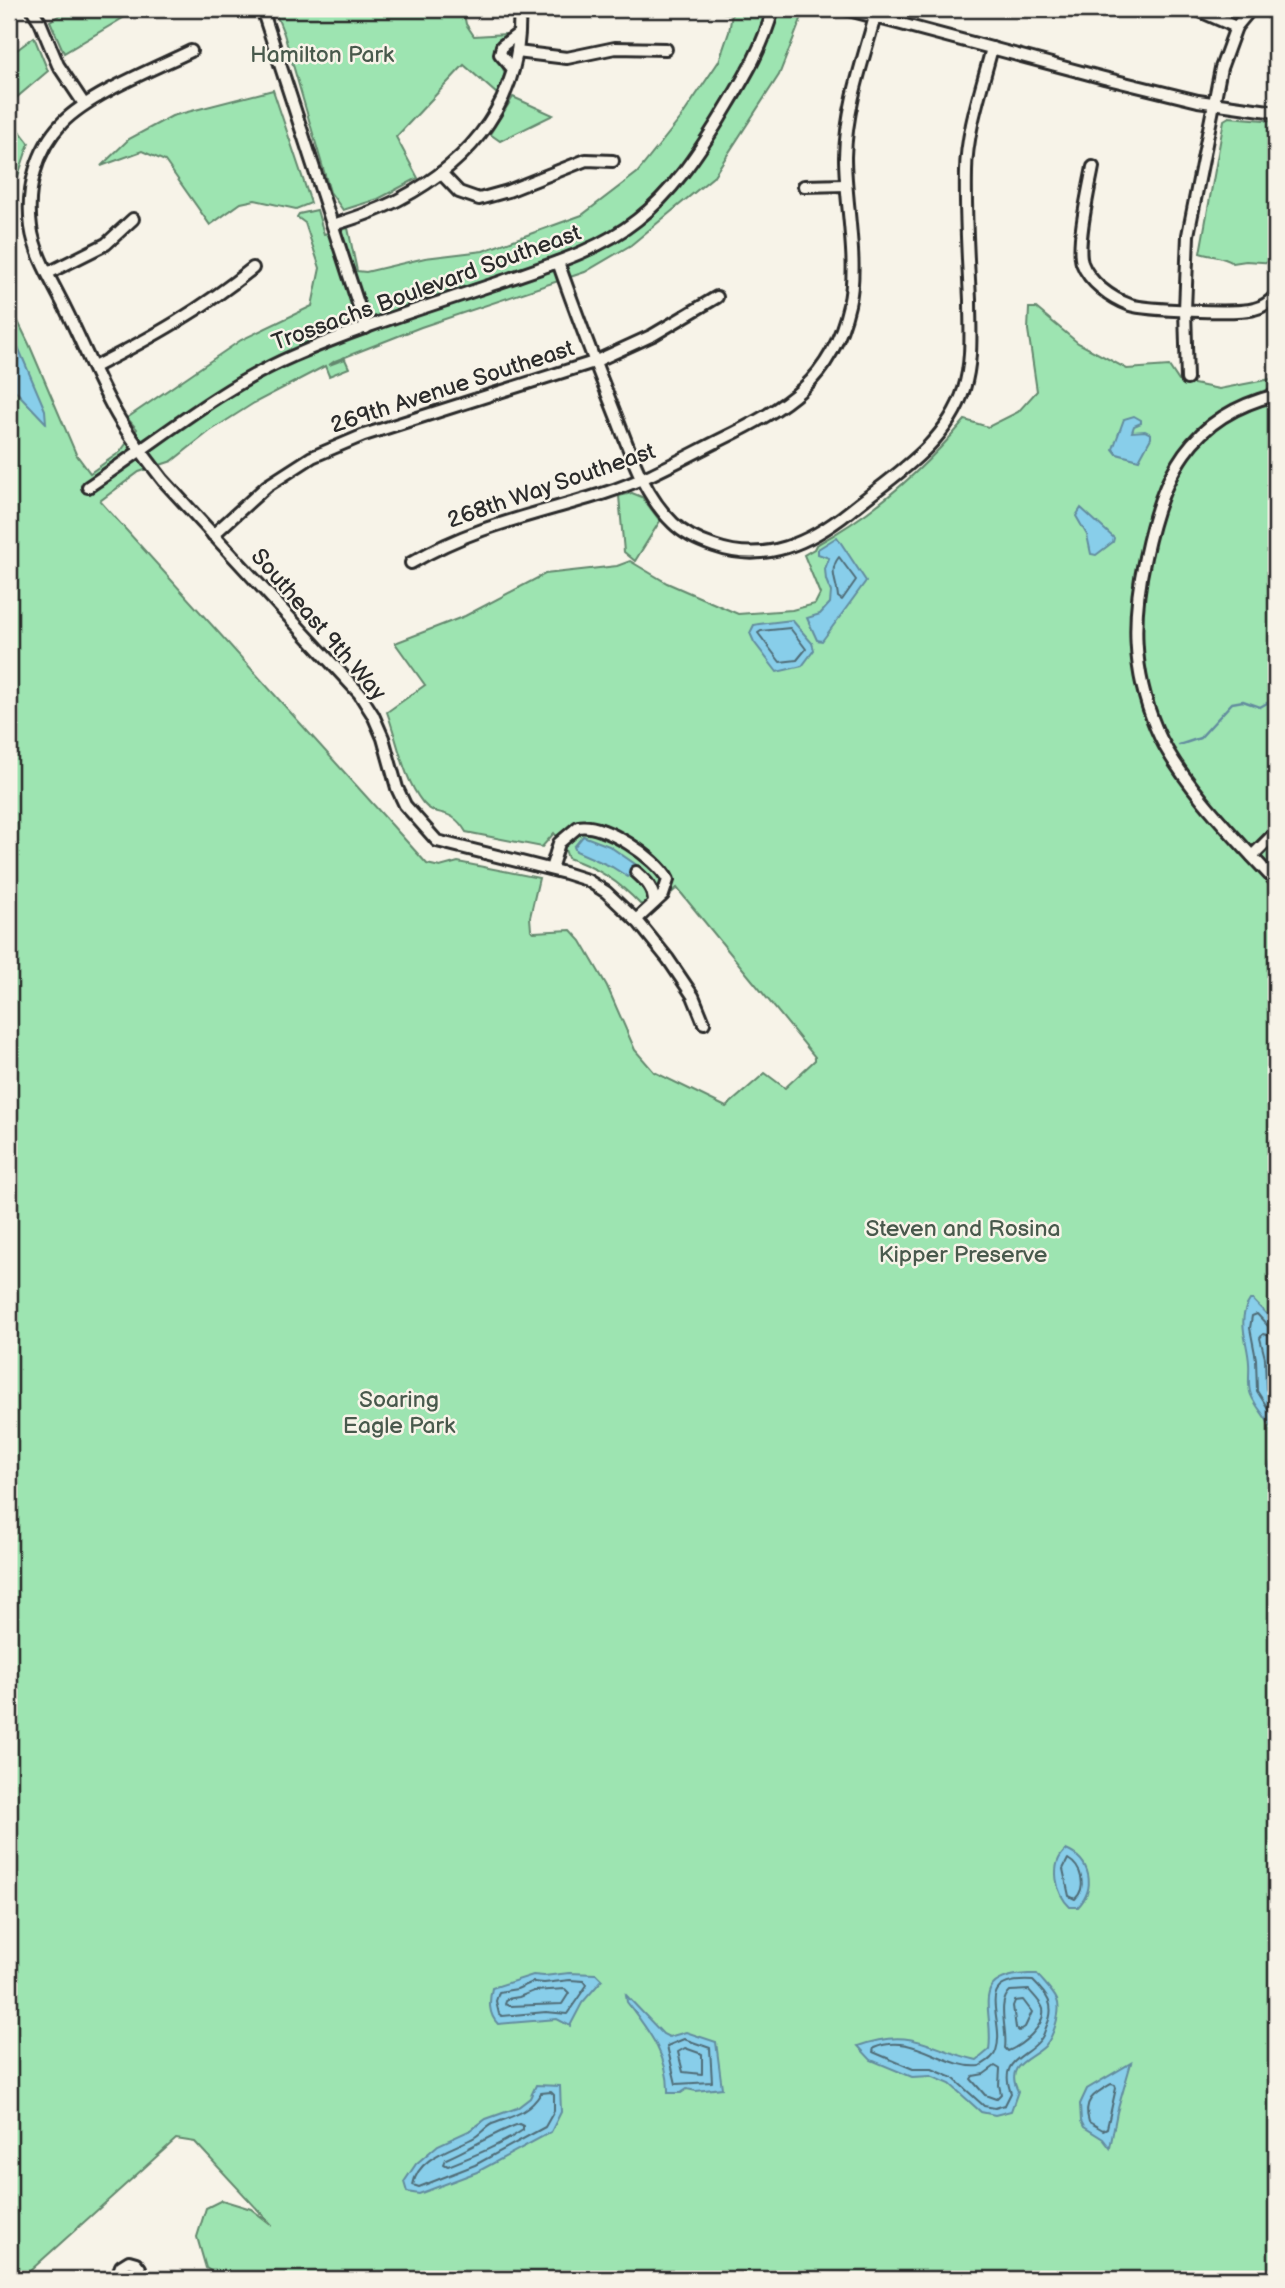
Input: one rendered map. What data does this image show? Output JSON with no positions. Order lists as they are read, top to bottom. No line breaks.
{"streets":{"street":["Trossachs Boulevard Southeast","269th Avenue Southeast","268th Way Southeast","Southeast 9th Way"]},"crossings":[["Trossachs Boulevard Southeast","Southeast 9th Way"],["269th Avenue Southeast","Southeast 9th Way"]],"parks":["Hamilton Park","Steven and Rosina Kipper Preserve","Soaring Eagle Park"]}
